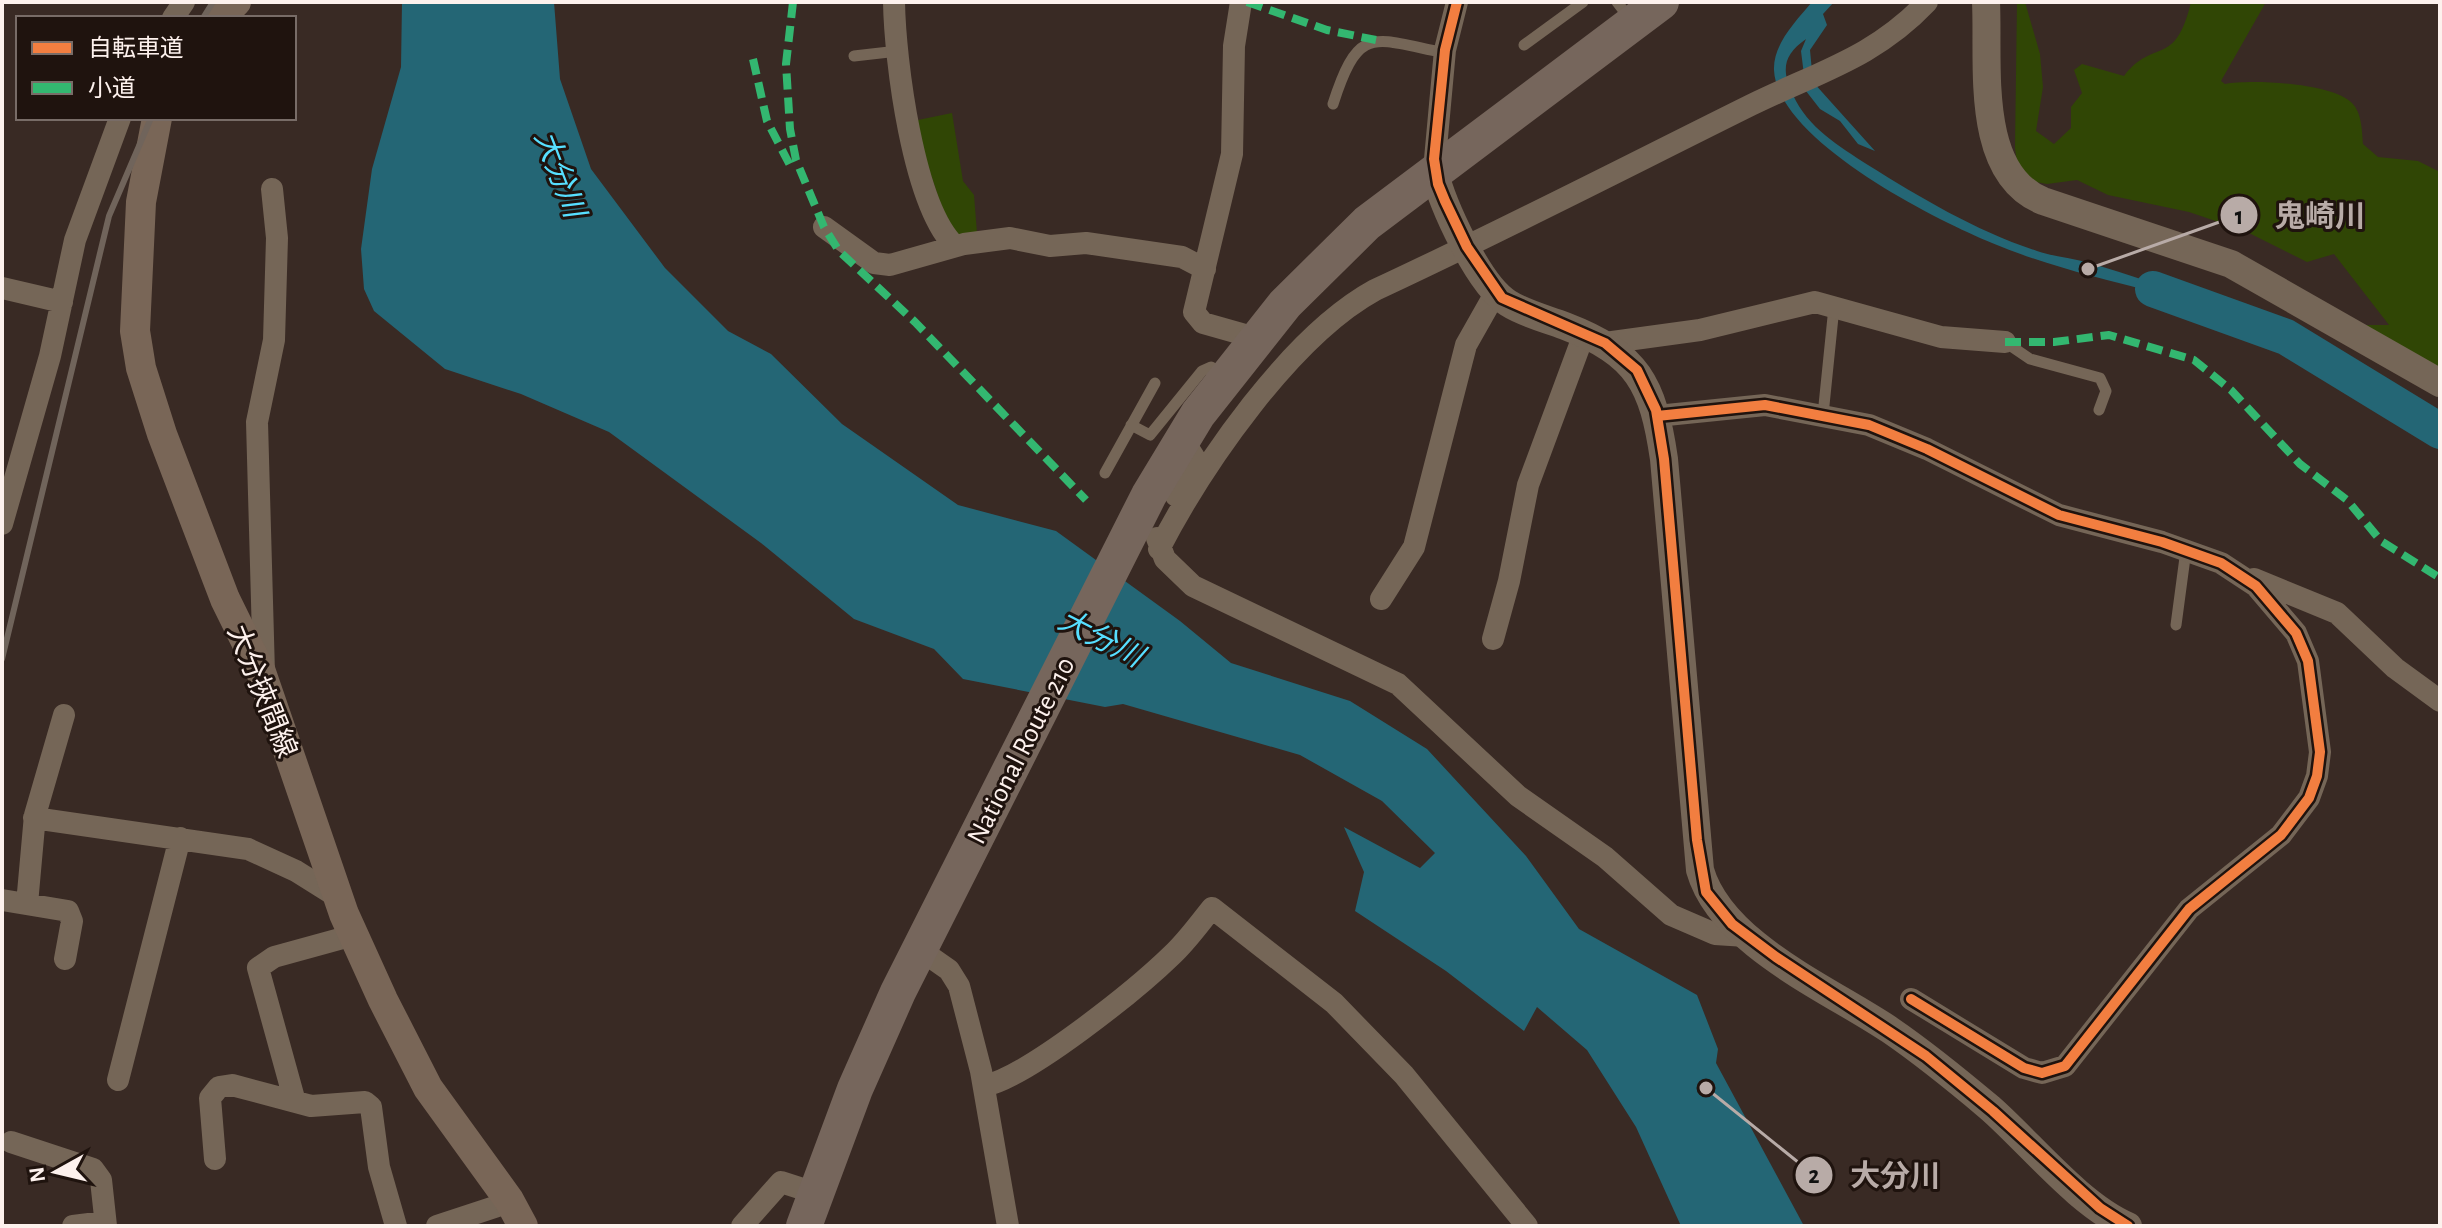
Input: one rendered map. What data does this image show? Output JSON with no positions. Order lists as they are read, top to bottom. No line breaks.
{"streets":{"highway":["National Route 210"],"main road":["大分挾間線"]},"water":["大分川"],"places":["鬼崎川","大分川"],"legend":["自転車道","小道"],"north":"left"}
